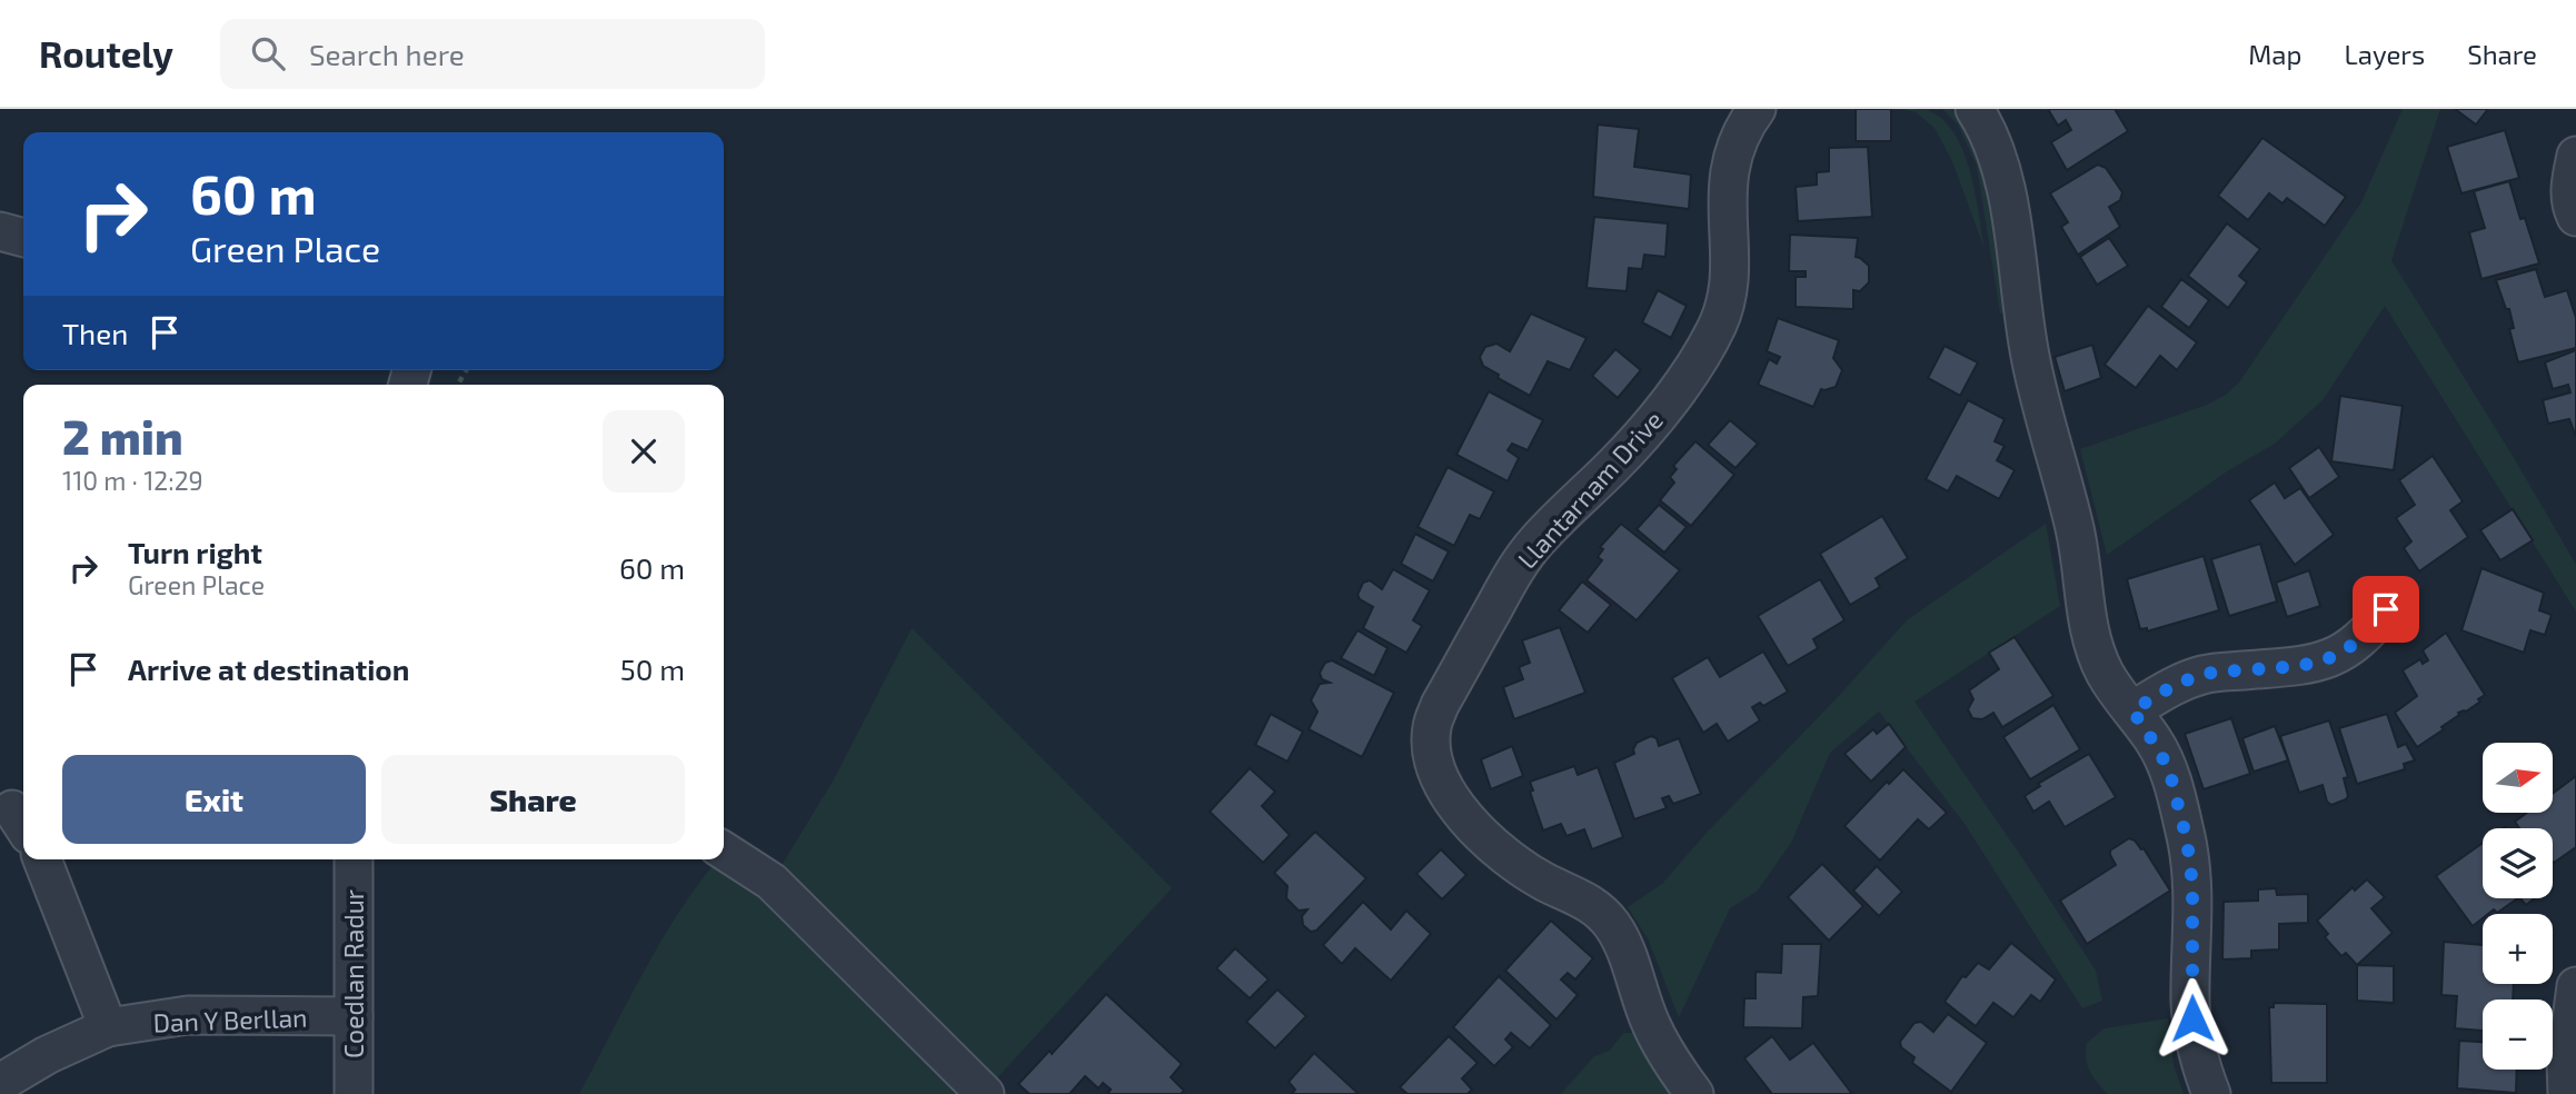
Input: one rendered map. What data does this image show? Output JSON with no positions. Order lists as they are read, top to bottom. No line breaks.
{"streets":{"street":["Llantarnam Drive","Coedlan Radur","Dan Y Berllan"]},"crossings":[["Coedlan Radur","Dan Y Berllan"]],"north":"right","page":{"header":"Routely","search":"Search here","nav":["Map","Layers","Share"],"turn":["60 m","Green Place"],"then":"Then","heading":["2 min","110 m · 12:29"],"list":[{"name":"Turn right","note":"Green Place","value":"60 m"},{"name":"Arrive at destination","value":"50 m"}],"buttons":["Exit","Share"],"map_buttons":["+","−"]}}
